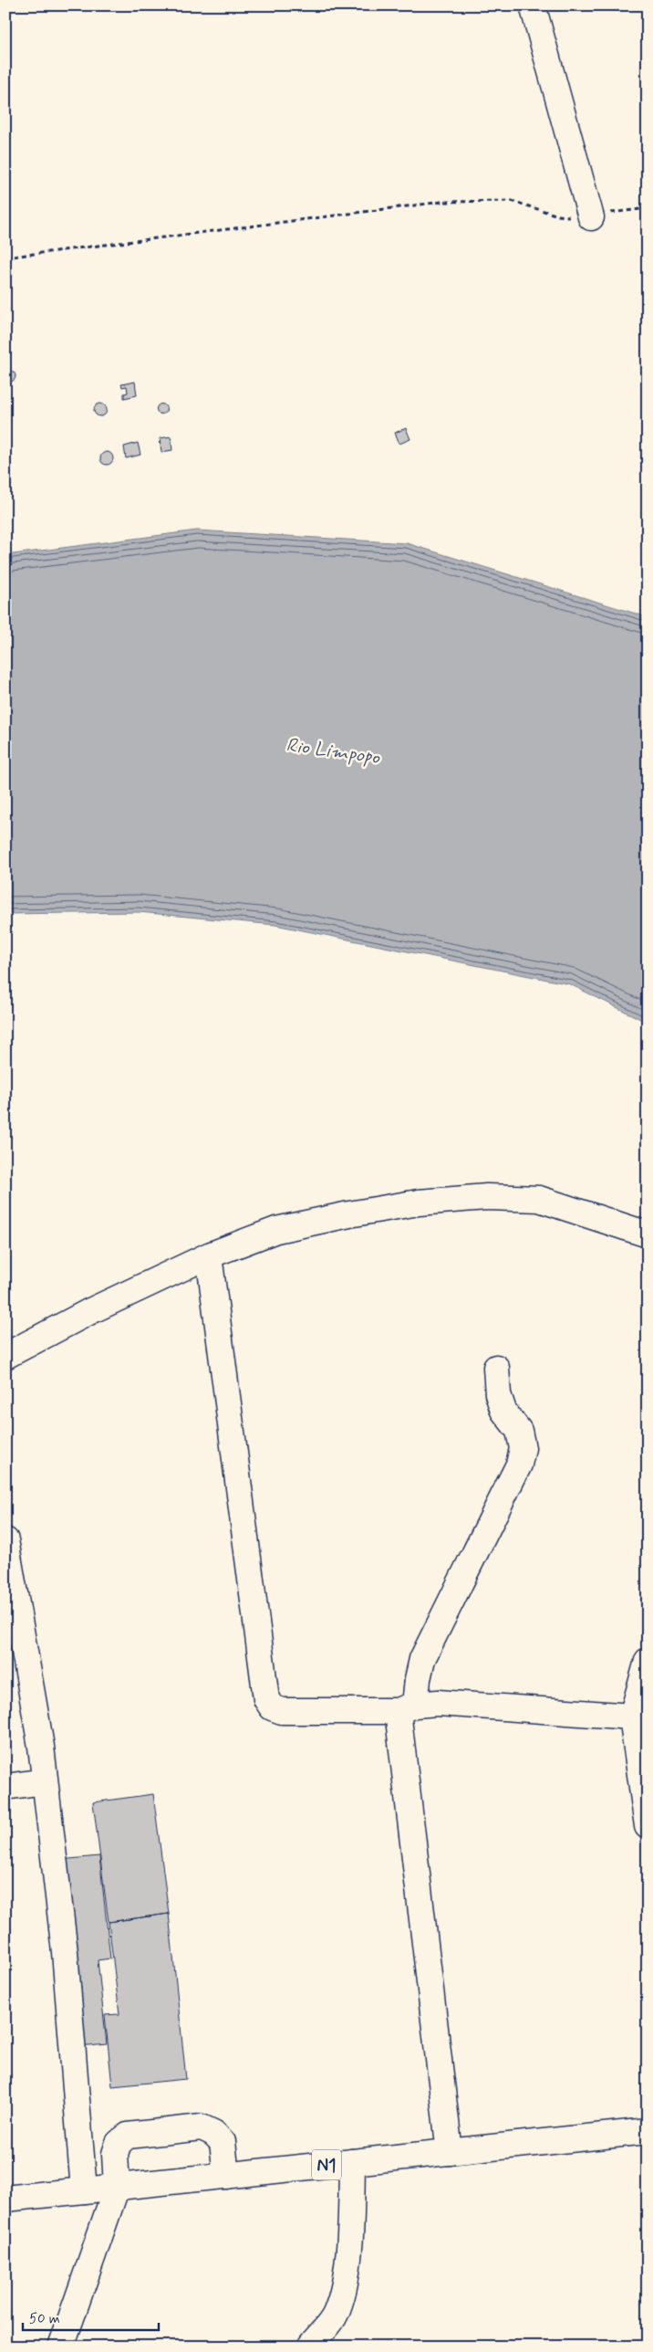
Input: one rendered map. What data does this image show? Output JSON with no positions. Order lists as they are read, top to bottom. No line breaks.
{"streets":{"main road":["N1"]},"water":["Rio Limpopo"],"scale_bar":"50 m"}
